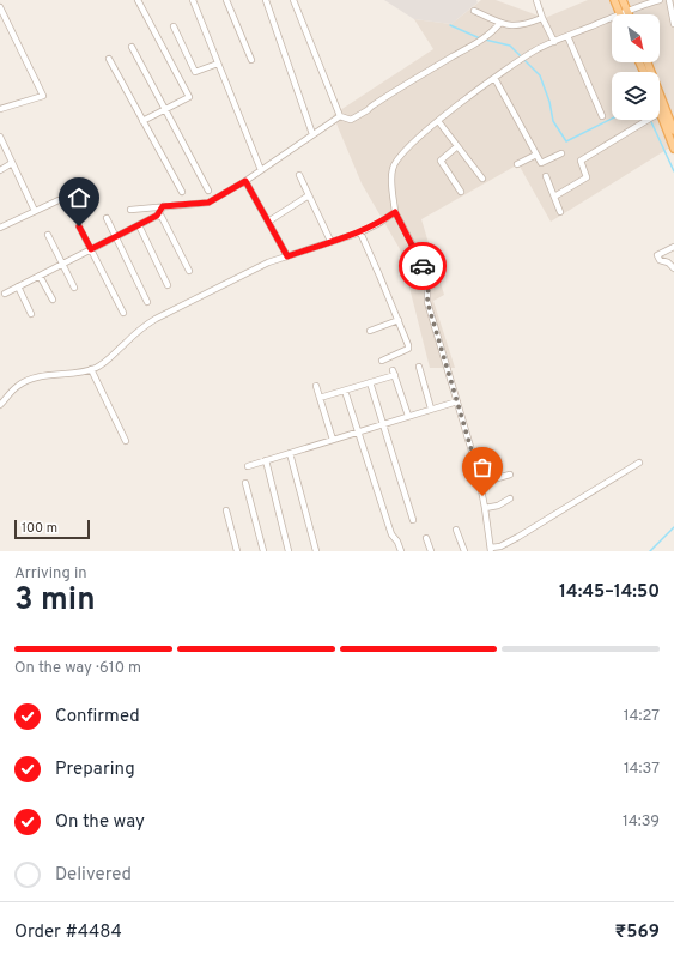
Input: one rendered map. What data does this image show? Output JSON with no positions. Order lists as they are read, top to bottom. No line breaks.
{"scale_bar":"100 m","north":"bottom right","page":{"scale":"100 m","heading":["3 min","Arriving in","14:45–14:50"],"panel":["Order #4484","₹569"],"bar":"On the way · 610 m","list":[["Confirmed","14:27"],["Preparing","14:37"],["On the way","14:39"],"Delivered"]}}
